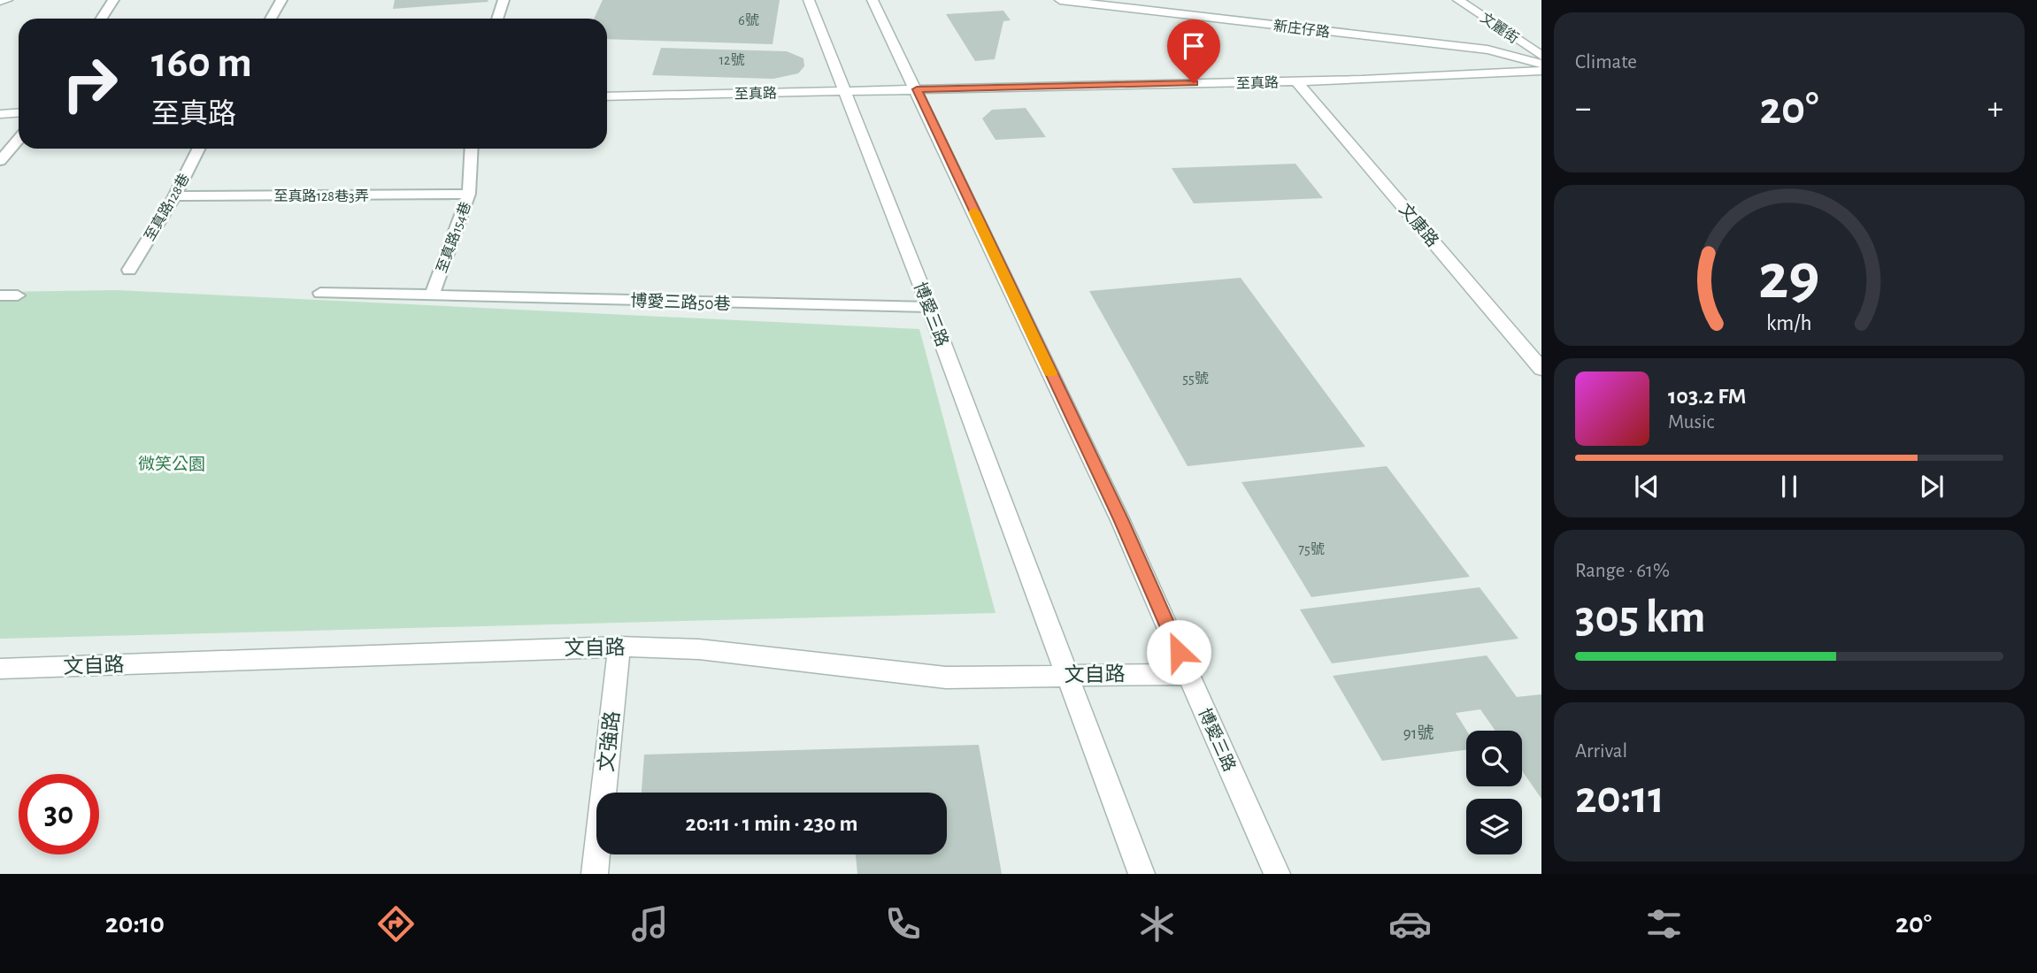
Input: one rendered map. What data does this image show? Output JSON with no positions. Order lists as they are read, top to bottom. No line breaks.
{"streets":{"street":["文麗街","新庄仔路","至真路","文康路","博愛三路","文自路","文強路"],"lane":["至真路128巷3弄","至真路128巷","至真路154巷","博愛三路50巷"]},"crossings":[["至真路","文康路"],["至真路","博愛三路"],["至真路128巷3弄","至真路128巷"],["至真路128巷3弄","至真路154巷"],["至真路154巷","博愛三路50巷"],["博愛三路50巷","博愛三路"],["博愛三路","文自路"],["文自路","文強路"]],"parks":["微笑公園"],"house_numbers":["6號","12號","55號","75號","91號"],"page":{"tile":["Climate",["Range · 61%","305 km"],["Arrival","20:11"]],"turn":["160 m","至真路"],"heat":["−","20°","+"],"song":["103.2 FM","Music"],"limit":"30","trip":"20:11 · 1 min · 230 m","tabs":["20:10","20°"],"gauge":["29","km/h"]}}
